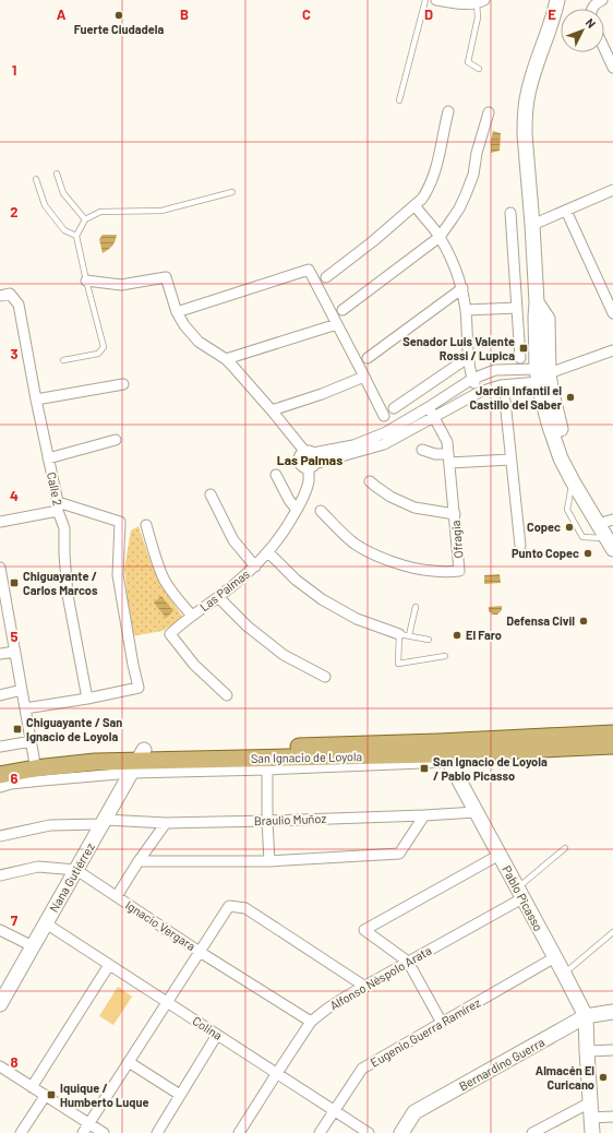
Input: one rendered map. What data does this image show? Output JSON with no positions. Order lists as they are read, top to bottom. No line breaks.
{"streets":{"main road":["San Ignacio de Loyola"],"street":["Calle 2","Ofragia","Las Palmas","Braulio Muñoz","Nana Gutiérrez","Pablo Picasso","Ignacio Vergara","Alfonso Néspolo Arata","Colina","Eugenio Guerra Ramírez","Bernardino Guerra"]},"crossings":[["San Ignacio de Loyola","Nana Gutiérrez"],["San Ignacio de Loyola","Pablo Picasso"],["Braulio Muñoz","Nana Gutiérrez"],["Braulio Muñoz","Pablo Picasso"],["Nana Gutiérrez","Ignacio Vergara"],["Nana Gutiérrez","Colina"],["Pablo Picasso","Alfonso Néspolo Arata"],["Pablo Picasso","Eugenio Guerra Ramírez"],["Pablo Picasso","Bernardino Guerra"],["Ignacio Vergara","Alfonso Néspolo Arata"],["Alfonso Néspolo Arata","Colina"],["Colina","Eugenio Guerra Ramírez"]],"districts":["Las Palmas"],"places":{"other":["Fuerte Ciudadela","Jardin Infantil el Castillo del Saber","Copec","Punto Copec","Defensa Civil","El Faro","Almacén El Curicano"],"transit":["Senador Luis Valente Rossi / Lupica","Chiguayante / Carlos Marcos","Chiguayante / San Ignacio de Loyola","San Ignacio de Loyola / Pablo Picasso","Iquique / Humberto Luque"]},"north":"top right","grid":{"columns":["A","B","C","D","E"],"rows":["1","2","3","4","5","6","7","8"]}}
